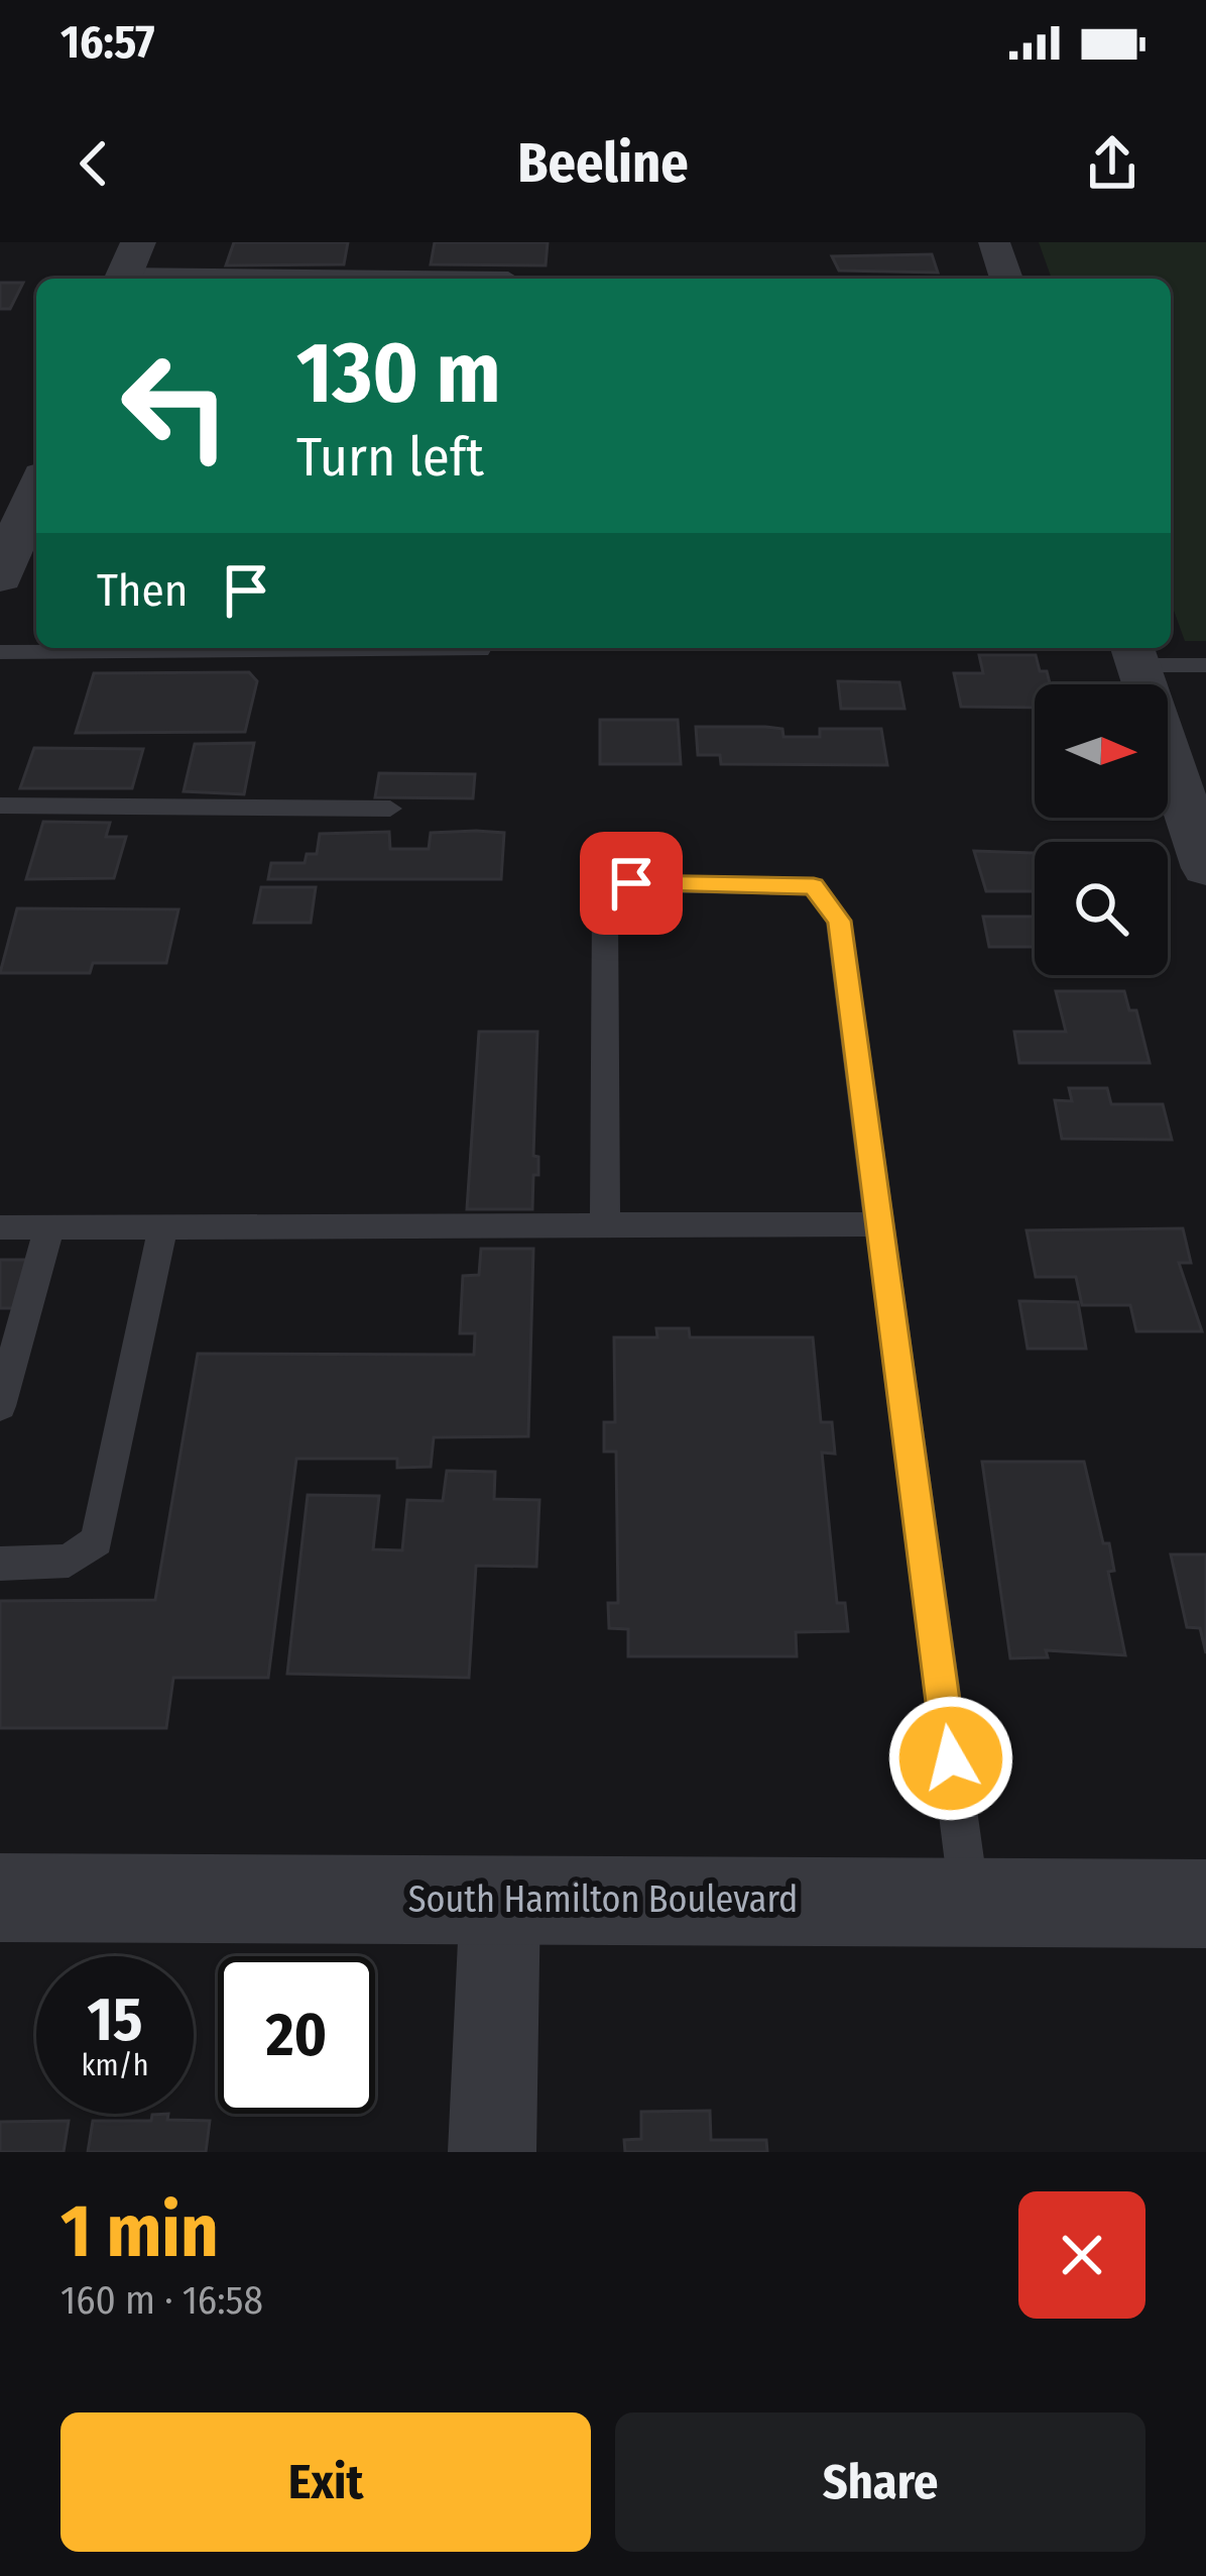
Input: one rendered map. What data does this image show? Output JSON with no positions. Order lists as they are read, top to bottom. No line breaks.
{"streets":{"street":["South Hamilton Boulevard"]},"north":"right","page":{"status":"16:57","header":"Beeline","turn":["130 m","Turn left"],"then":"Then","speed":"15 km/h","limit":"20","heading":["1 min","160 m · 16:58"],"buttons":["Exit","Share"]}}
